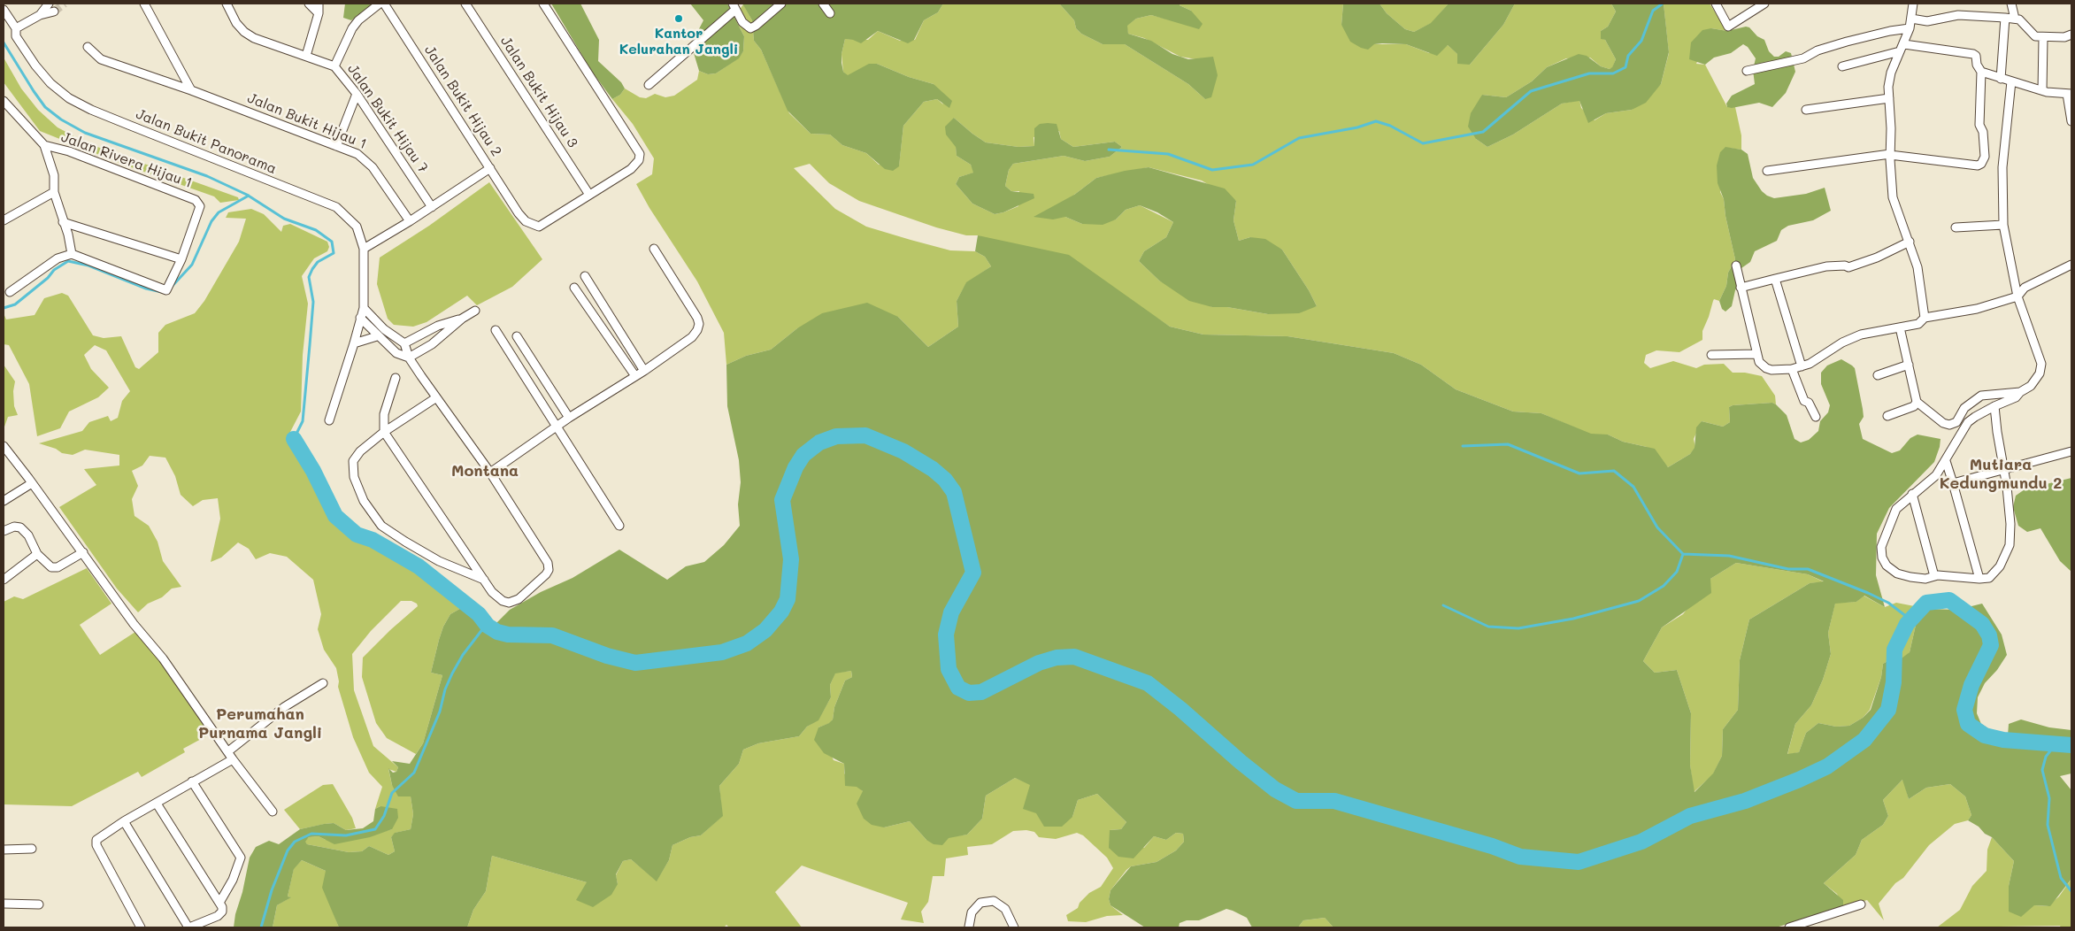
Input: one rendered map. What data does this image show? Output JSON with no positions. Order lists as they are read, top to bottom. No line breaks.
{"streets":{"street":["Jalan Bukit Hijau 3","Jalan Bukit Hijau 2","Jalan Bukit Hijau 7","Jalan Bukit Hijau 1","Jalan Bukit Panorama","Jalan Rivera Hijau 1"]},"crossings":[["Jalan Bukit Hijau 3","Jalan Bukit Hijau 2"]],"districts":["Mutiara Kedungmundu 2","Montana","Perumahan Purnama Jangli"],"places":["Kantor Kelurahan Jangli"]}
